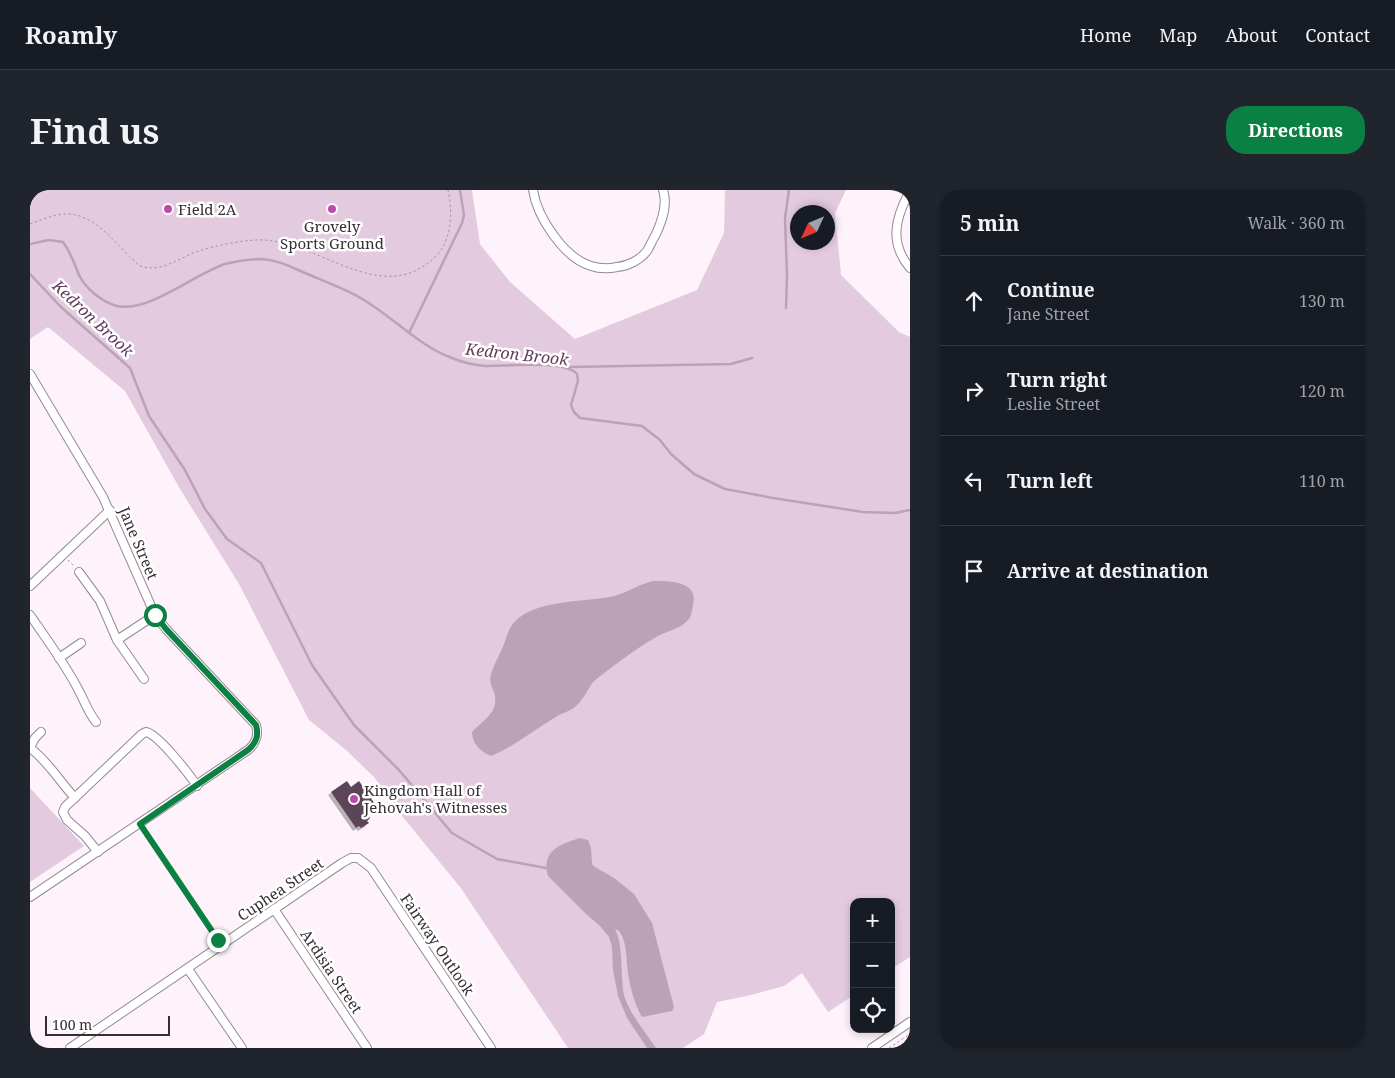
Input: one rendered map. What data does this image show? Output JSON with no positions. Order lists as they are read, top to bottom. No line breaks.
{"streets":{"street":["Jane Street","Cuphea Street","Fairway Outlook","Ardisia Street"]},"crossings":[["Cuphea Street","Fairway Outlook"],["Cuphea Street","Ardisia Street"]],"water":["Kedron Brook"],"places":["Field 2A","Grovely Sports Ground","Kingdom Hall of Jehovah's Witnesses"],"scale_bar":"100 m","north":"bottom left","page":{"header":"Roamly","nav":["Home","Map","About","Contact"],"buttons":"Directions","title":"Find us","heading":["5 min","Walk · 360 m"],"list":[["Continue","Jane Street","130 m"],["Turn right","Leslie Street","120 m"],["Turn left","110 m"],"Arrive at destination"],"map_buttons":["+","−"],"scale":"100 m"}}
